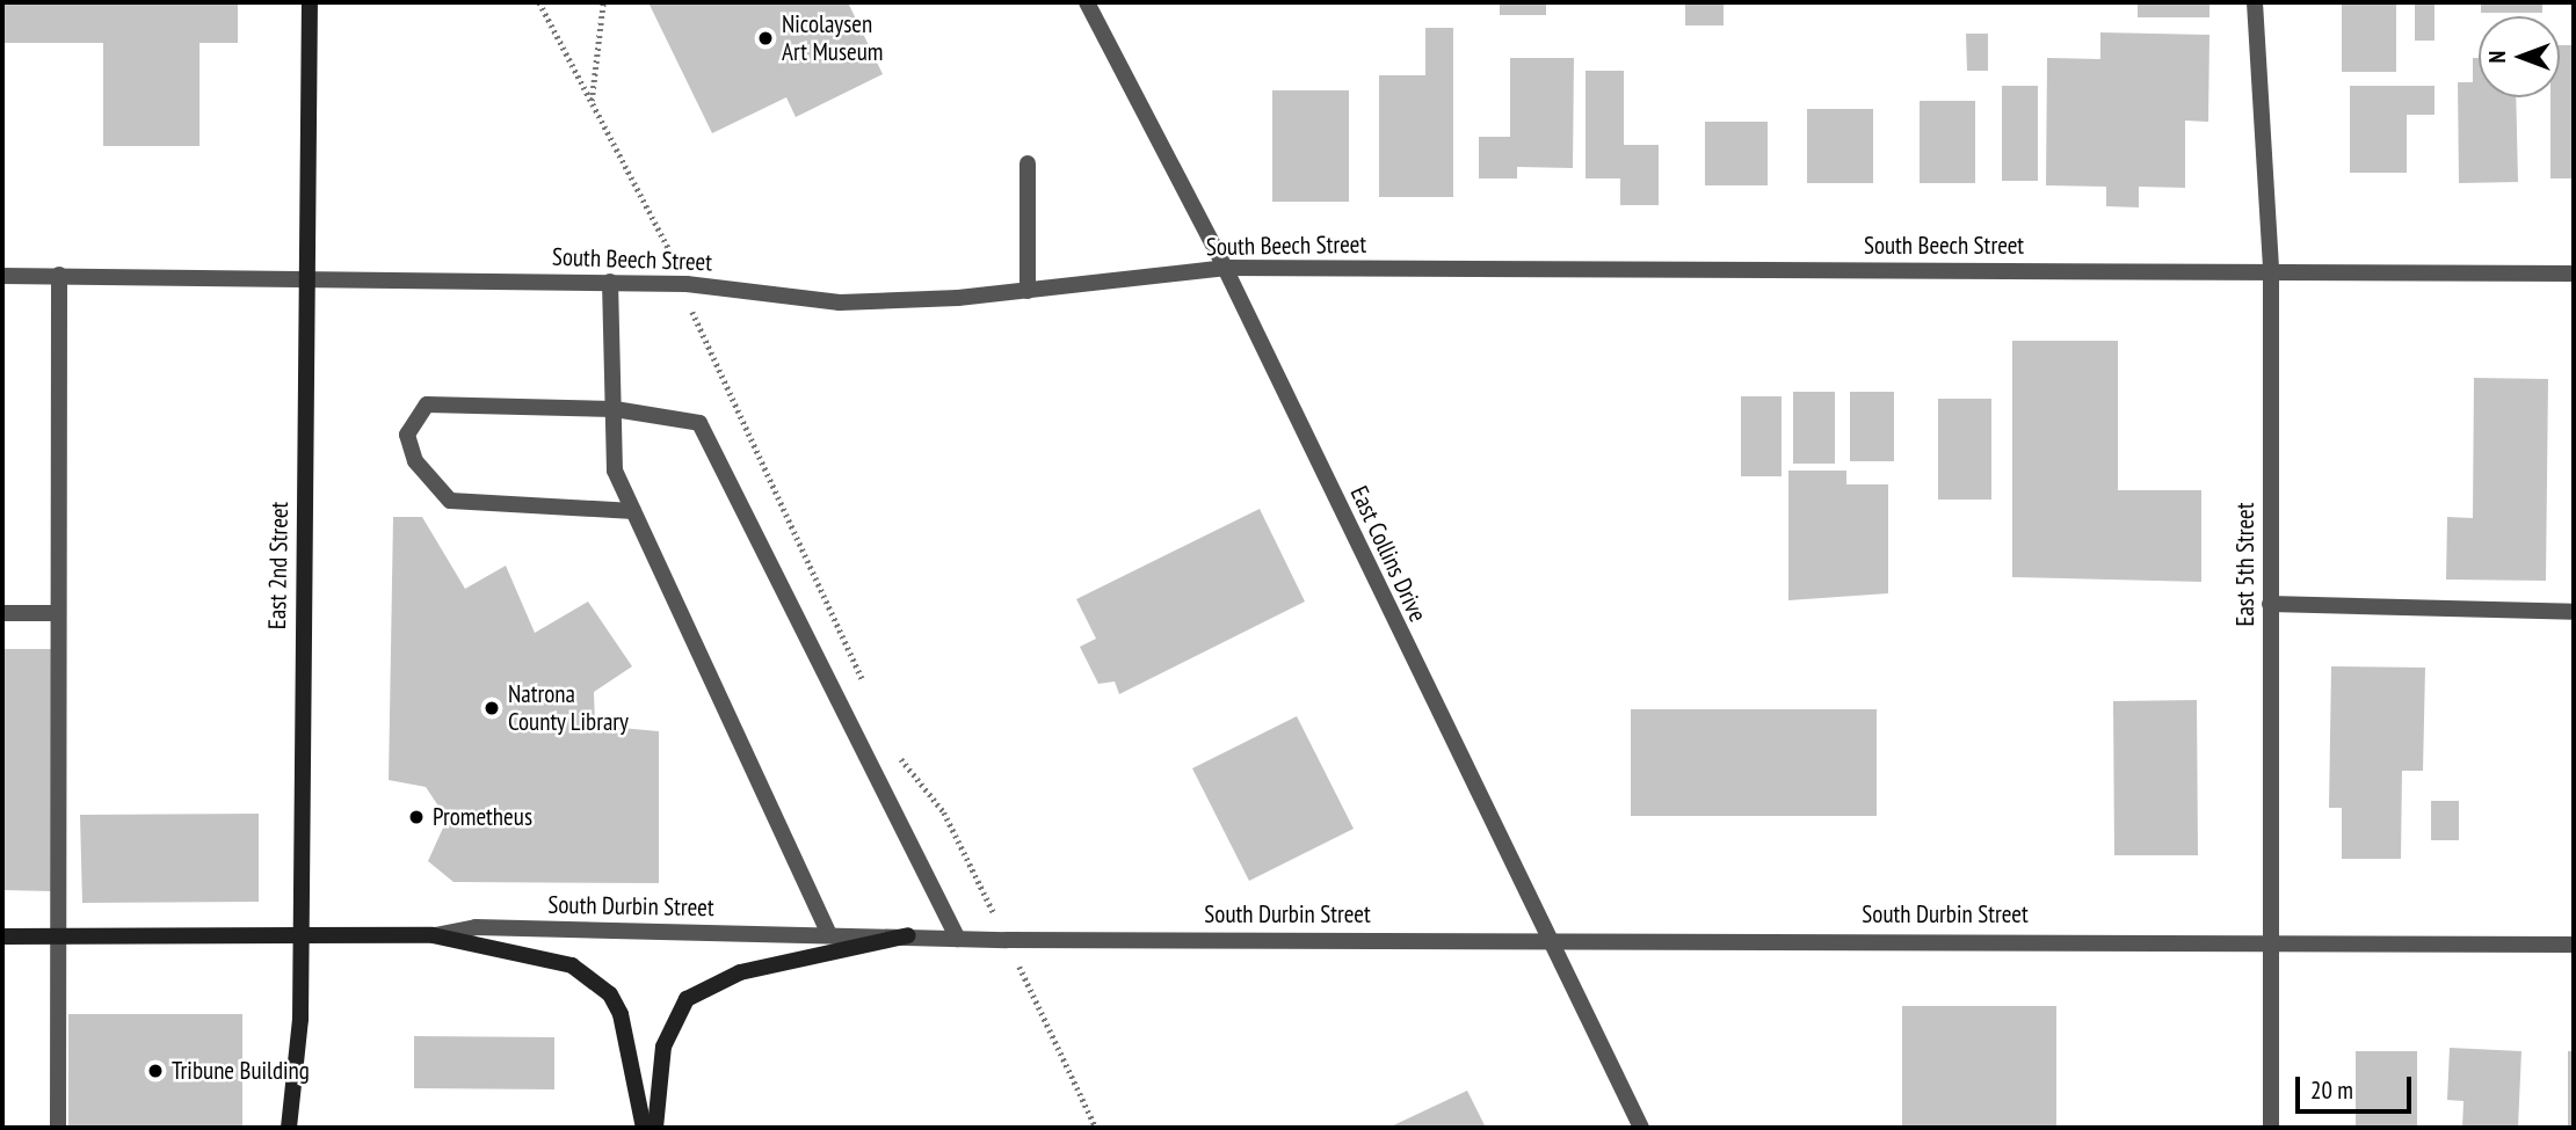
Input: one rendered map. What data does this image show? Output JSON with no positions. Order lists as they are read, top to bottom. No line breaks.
{"streets":{"main road":["East 2nd Street","South Durbin Street"],"street":["South Beech Street","East Collins Drive","East 5th Street"]},"crossings":[["South Beech Street","East Collins Drive"],["South Beech Street","East 5th Street"],["South Beech Street","East 2nd Street"],["East Collins Drive","South Durbin Street"],["East 5th Street","South Durbin Street"],["East 2nd Street","South Durbin Street"]],"places":["Nicolaysen Art Museum","Natrona County Library","Prometheus","Tribune Building"],"scale_bar":"20 m","north":"left"}
